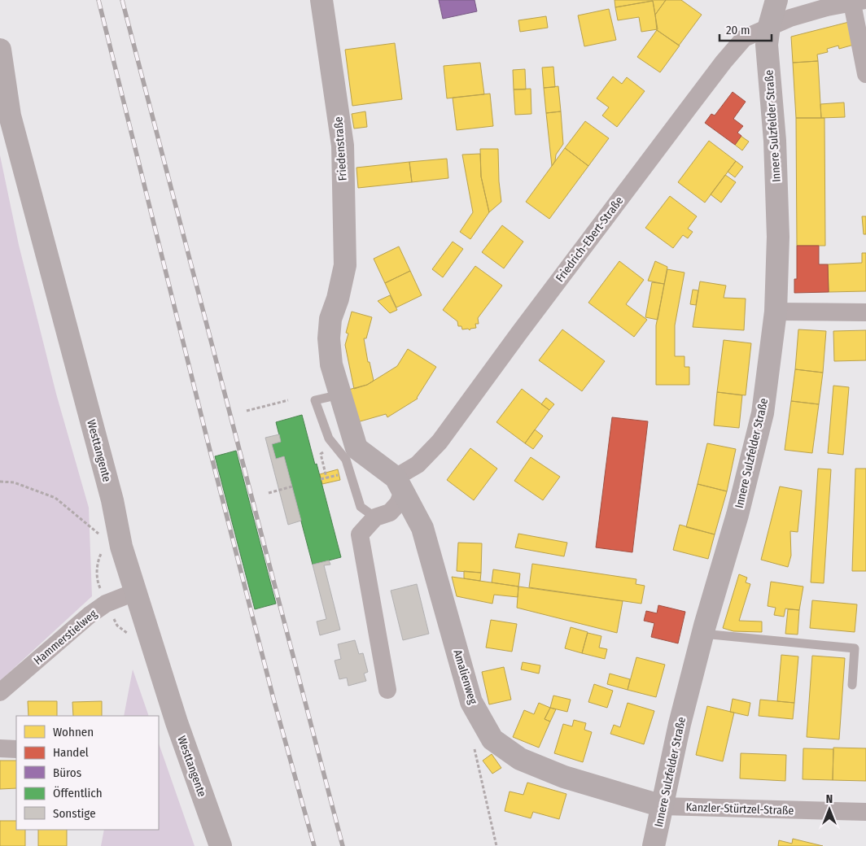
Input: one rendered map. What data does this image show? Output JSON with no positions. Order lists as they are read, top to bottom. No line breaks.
{"streets":{"street":["Innere Sulzfelder Straße","Friedenstraße","Friedrich-Ebert-Straße","Westtangente","Hammerstielweg","Amalienweg","Kanzler-Stürtzel-Straße"]},"crossings":[["Innere Sulzfelder Straße","Friedrich-Ebert-Straße"],["Innere Sulzfelder Straße","Amalienweg"],["Innere Sulzfelder Straße","Kanzler-Stürtzel-Straße"],["Friedrich-Ebert-Straße","Amalienweg"],["Westtangente","Hammerstielweg"],["Amalienweg","Kanzler-Stürtzel-Straße"]],"legend":["Wohnen","Handel","Büros","Öffentlich","Sonstige"],"scale_bar":"20 m","north":"top"}
